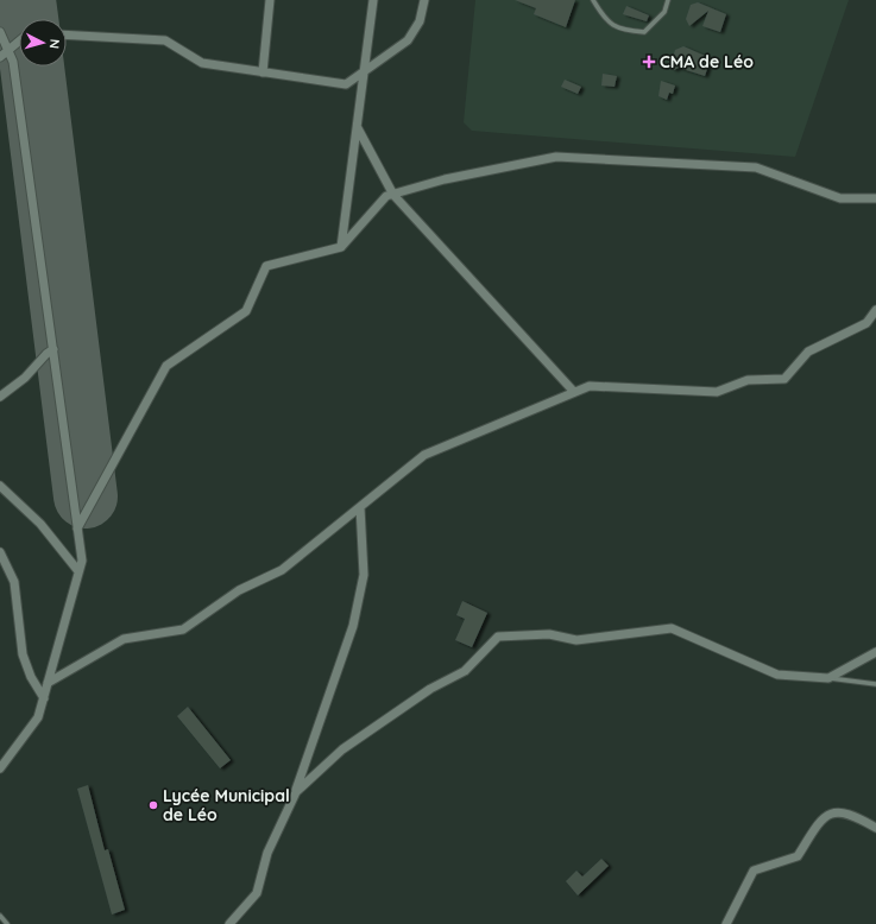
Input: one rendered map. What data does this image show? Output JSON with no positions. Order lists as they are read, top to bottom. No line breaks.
{"places":{"health":["CMA de Léo"],"other":["Lycée Municipal de Léo"]},"north":"right"}
